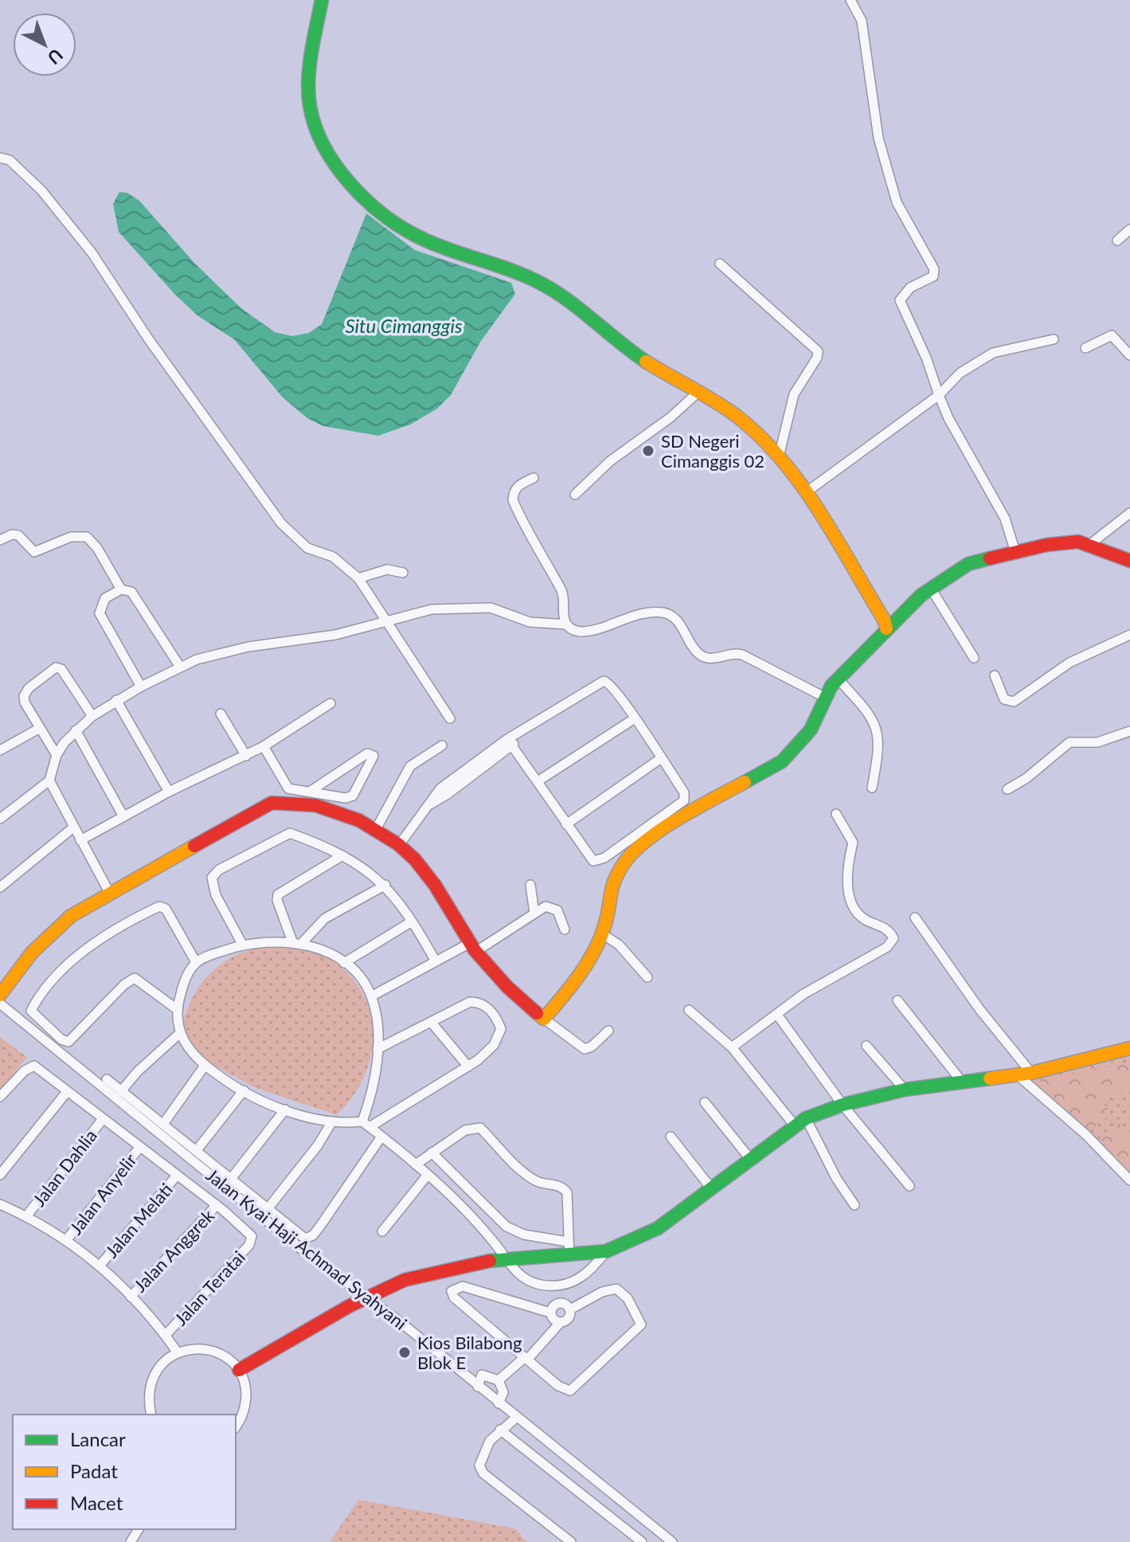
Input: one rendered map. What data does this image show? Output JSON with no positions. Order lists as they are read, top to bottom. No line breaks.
{"streets":{"street":["Jalan Dahlia","Jalan Anyelir","Jalan Melati","Jalan Kyai Haji Achmad Syahyani","Jalan Anggrek","Jalan Teratai"]},"crossings":[["Jalan Anggrek","Jalan Teratai"]],"water":["Situ Cimanggis"],"places":["SD Negeri Cimanggis 02","Kios Bilabong Blok E"],"legend":["Lancar","Padat","Macet"],"north":"bottom right"}
